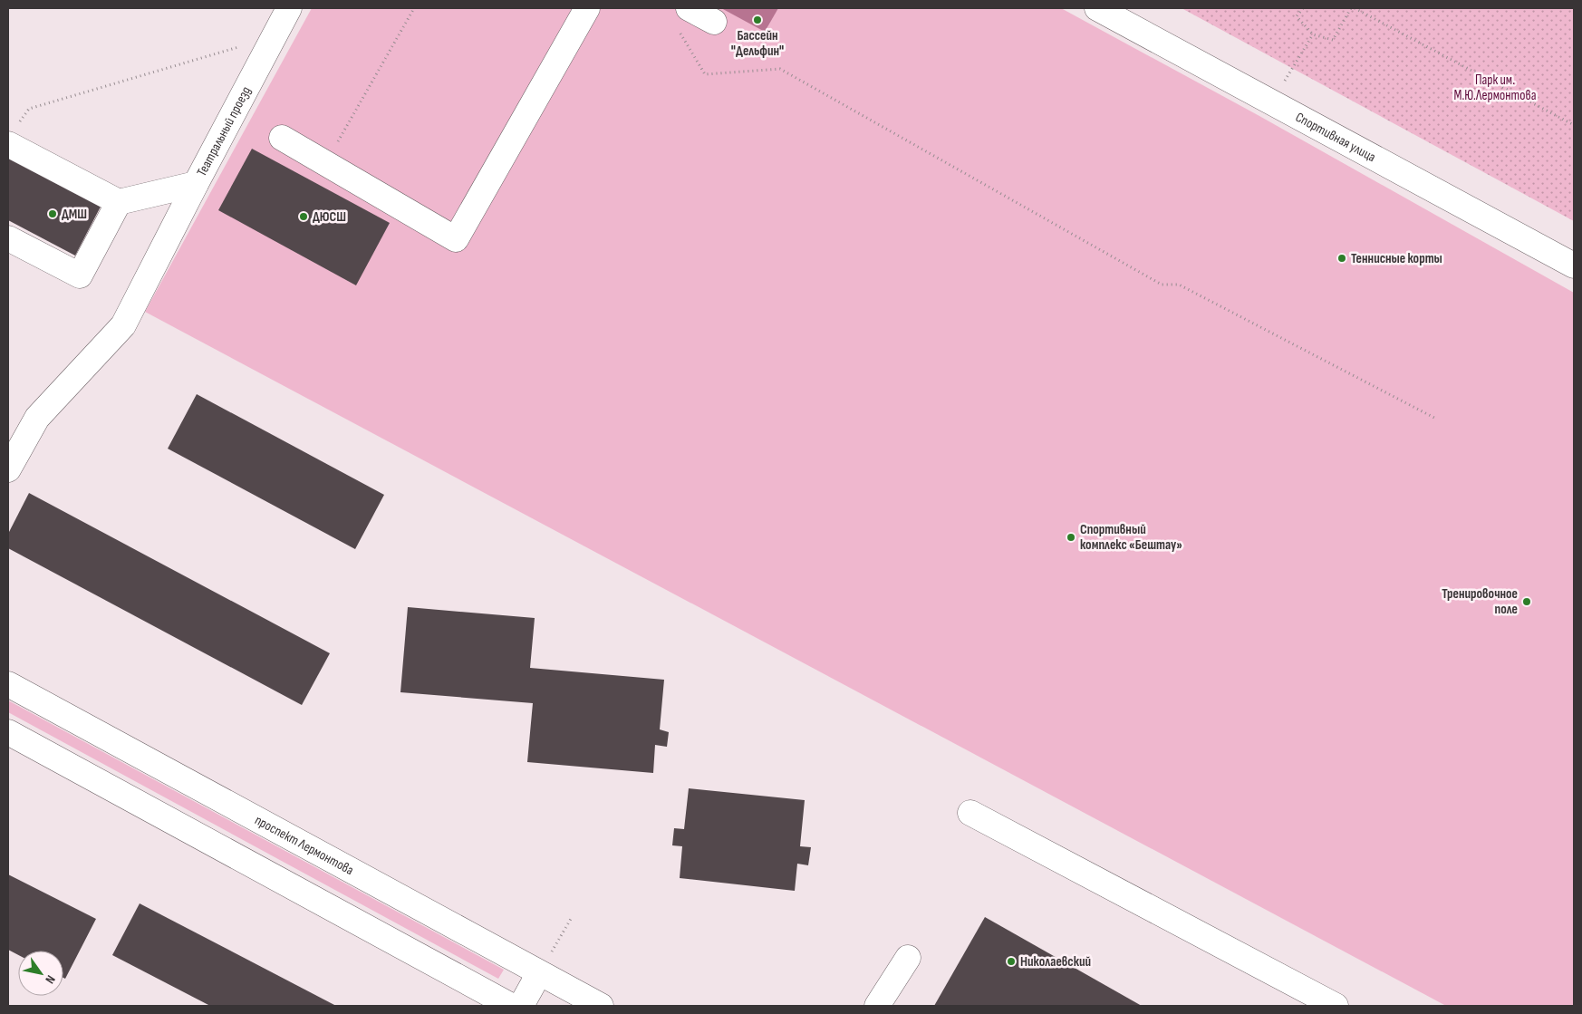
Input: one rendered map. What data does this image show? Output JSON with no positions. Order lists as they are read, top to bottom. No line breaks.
{"streets":{"street":["Театральный проезд","Спортивная улица","проспект Лермонтова"]},"parks":["Парк им. М.Ю.Лермонтова"],"places":["Бассейн \"Дельфин\"","ДМШ","ДЮСШ","Теннисные корты","Спортивный комплекс «Бештау»","Тренировочное поле","Николаевский"],"north":"bottom right"}
